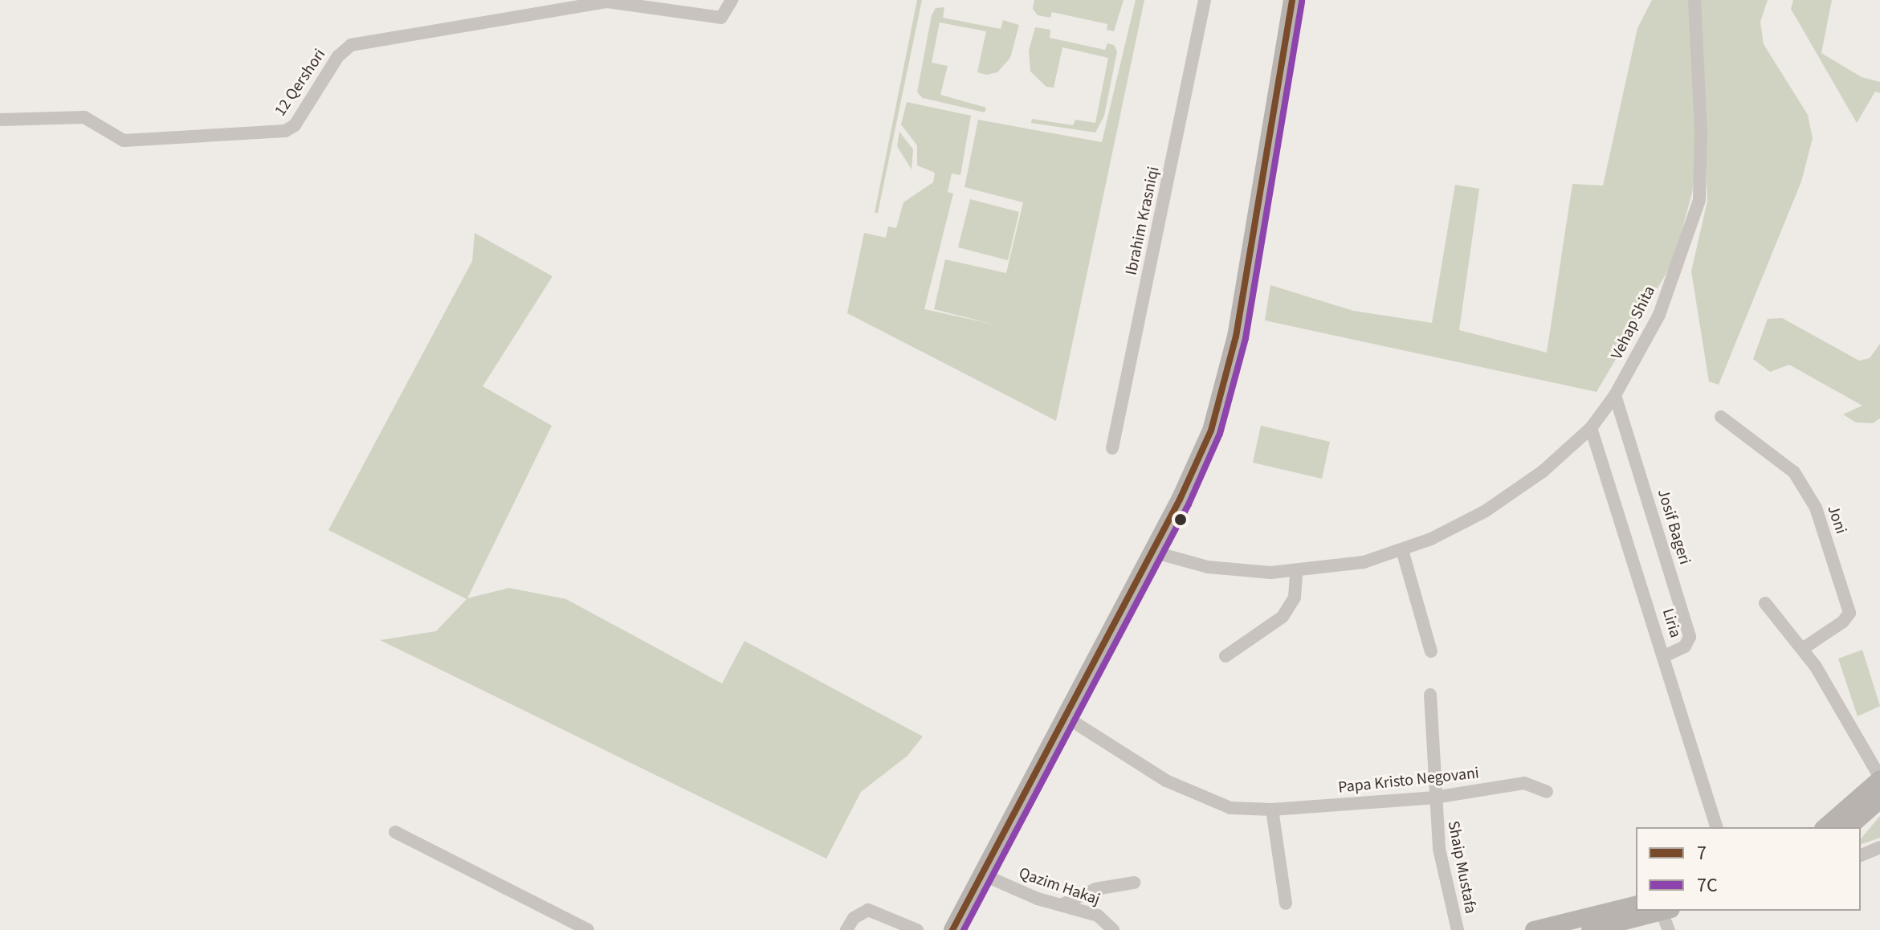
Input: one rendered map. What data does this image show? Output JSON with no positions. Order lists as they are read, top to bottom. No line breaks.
{"streets":{"street":["12 Qershori","Ibrahim Krasniqi","Vehap Shita","Joni","Josif Bageri","Liria","Papa Kristo Negovani","Shaip Mustafa","Qazim Hakaj"]},"crossings":[["Vehap Shita","Josif Bageri"],["Vehap Shita","Liria"],["Josif Bageri","Liria"],["Papa Kristo Negovani","Shaip Mustafa"]],"lines":["transit line 7","transit line 7C"],"legend":["7","7C"]}
